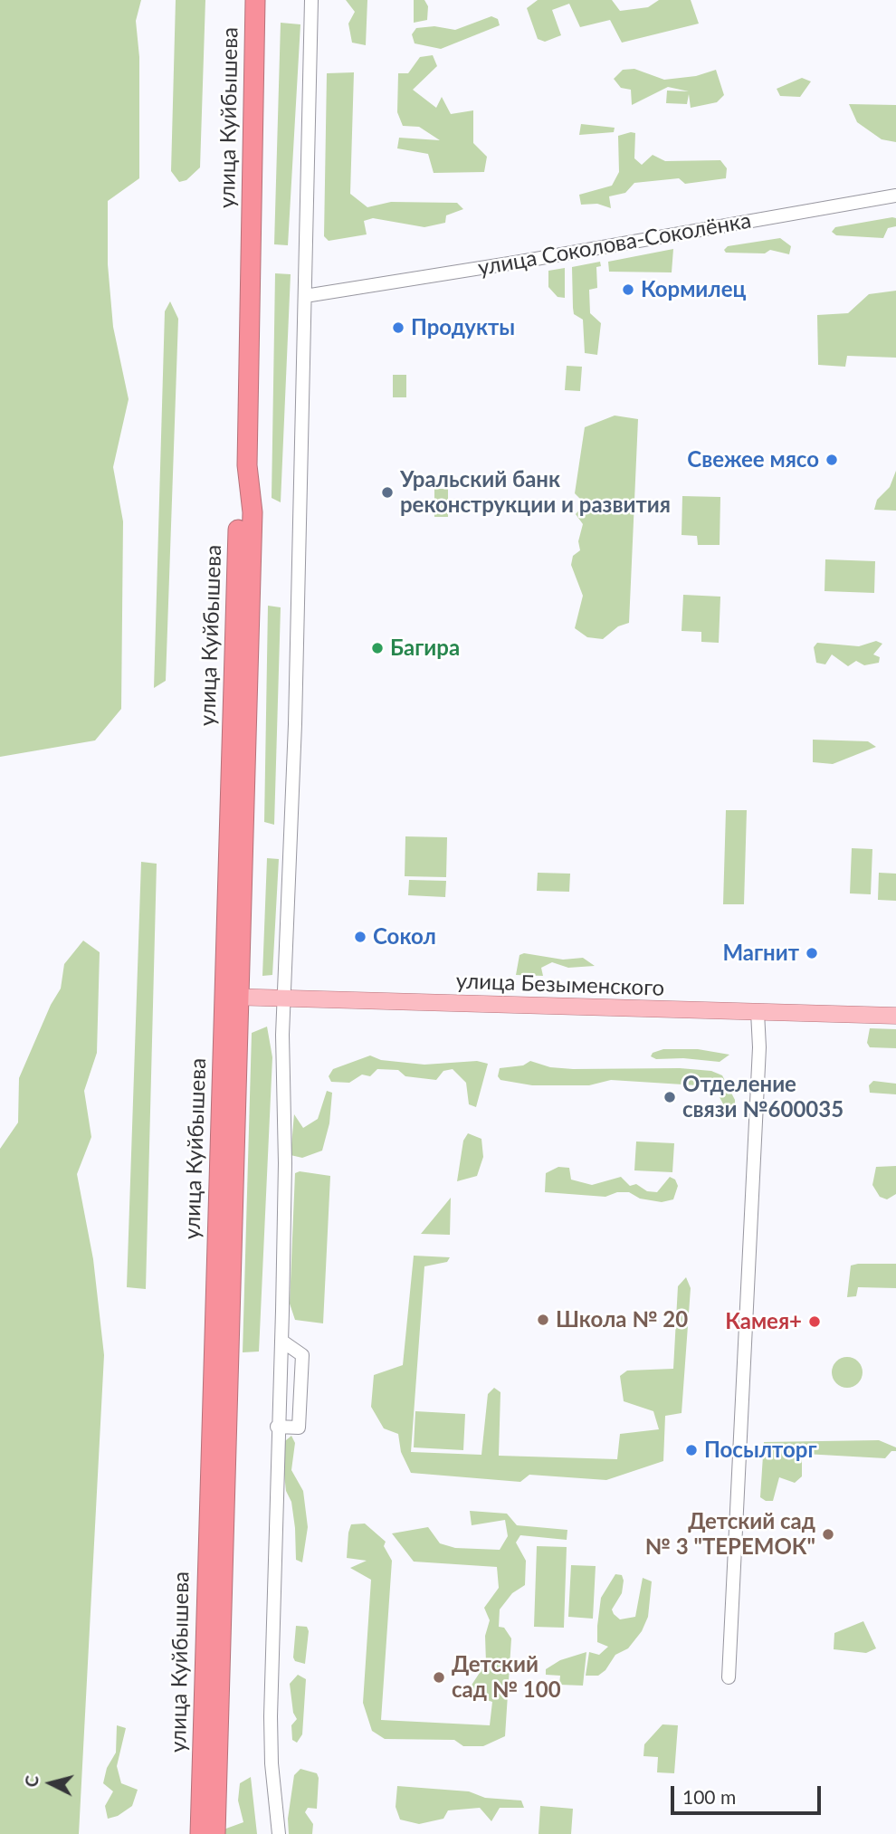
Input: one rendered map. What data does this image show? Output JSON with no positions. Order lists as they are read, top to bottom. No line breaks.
{"streets":{"highway":["улица Куйбышева"],"main road":["улица Безыменского"],"street":["улица Соколова-Соколёнка"]},"crossings":[["улица Куйбышева","улица Безыменского"]],"places":["Кормилец","Продукты","Свежее мясо","Уральский банк реконструкции и развития","Багира","Сокол","Магнит","Отделение связи №600035","Школа № 20","Камея+","Посылторг","Детский сад № 3 \"ТЕРЕМОК\"","Детский сад № 100"],"scale_bar":"100 m","north":"left"}
